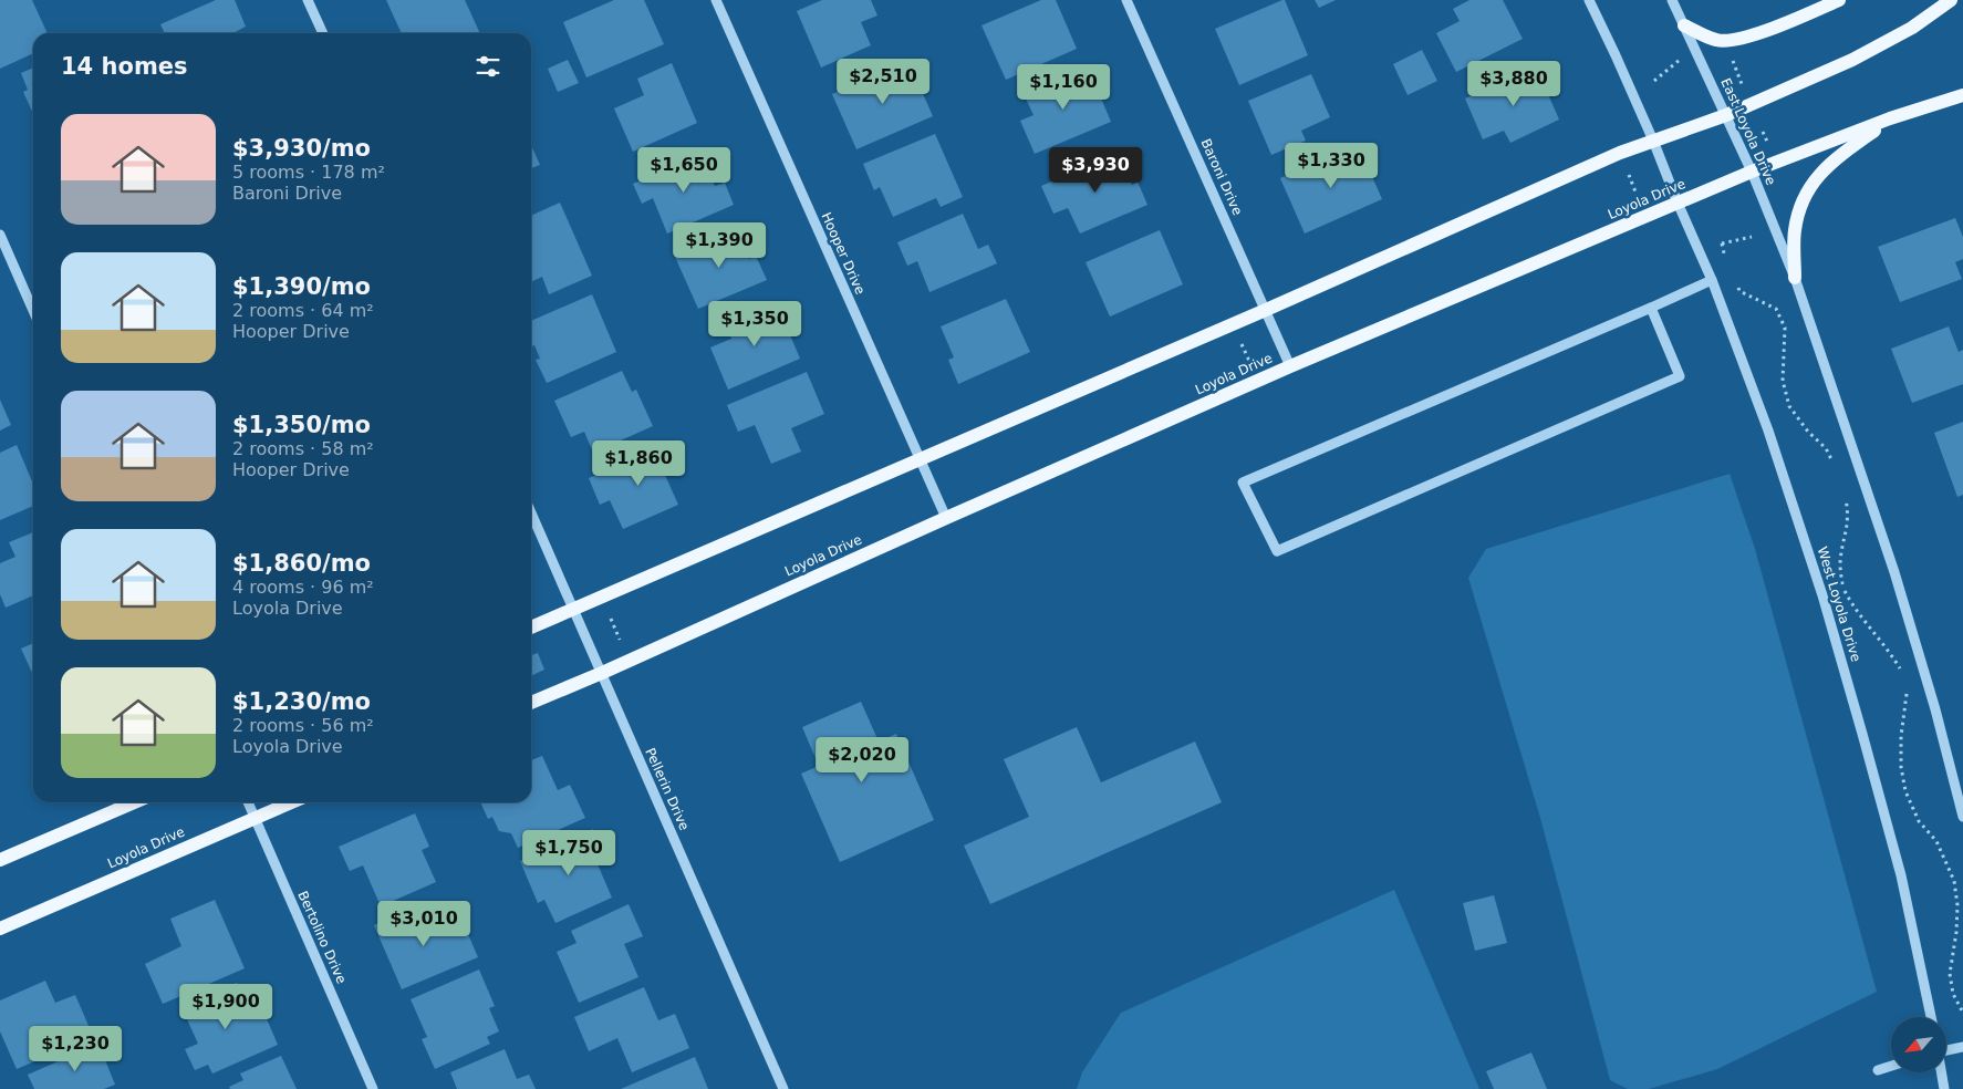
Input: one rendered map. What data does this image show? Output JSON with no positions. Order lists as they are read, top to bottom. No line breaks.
{"streets":{"main road":["Loyola Drive"],"street":["East Loyola Drive","Baroni Drive","Hooper Drive","West Loyola Drive","Pellerin Drive","Bertolino Drive"]},"crossings":[["East Loyola Drive","Loyola Drive"],["Baroni Drive","Loyola Drive"],["Loyola Drive","Hooper Drive"],["Loyola Drive","West Loyola Drive"],["Loyola Drive","Pellerin Drive"],["Loyola Drive","Bertolino Drive"]],"north":"bottom left","page":{"heading":"14 homes","price":["$2,510","$3,880","$1,160","$1,330","$1,650","$3,930","$1,390","$1,350","$1,860","$2,020","$1,750","$3,010","$1,900","$1,230"],"list":[{"name":"$3,930/mo","note":"5 rooms · 178 m² · Baroni Drive"},{"name":"$1,390/mo","note":"2 rooms · 64 m² · Hooper Drive"},{"name":"$1,350/mo","note":"2 rooms · 58 m² · Hooper Drive"},{"name":"$1,860/mo","note":"4 rooms · 96 m² · Loyola Drive"},{"name":"$1,230/mo","note":"2 rooms · 56 m² · Loyola Drive"}]}}
